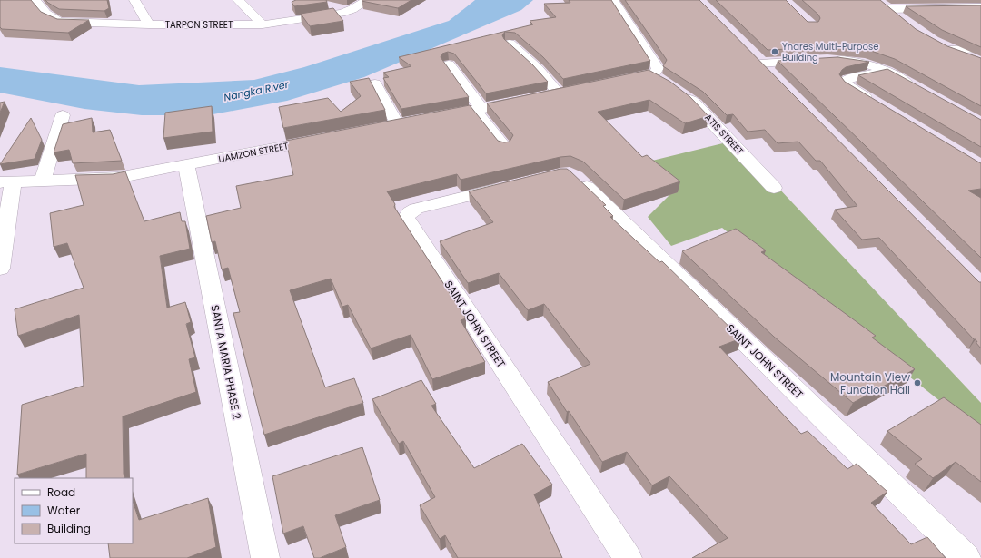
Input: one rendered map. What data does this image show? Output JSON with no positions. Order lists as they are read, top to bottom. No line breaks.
{"streets":{"street":["TARPON STREET","ATIS STREET","LIAMZON STREET","SAINT JOHN STREET","SANTA MARIA PHASE 2"]},"crossings":[["LIAMZON STREET","SANTA MARIA PHASE 2"]],"water":["Nangka River"],"places":["Ynares Multi-Purpose Building","Mountain View Function Hall"],"legend":["Road","Water","Building"]}
